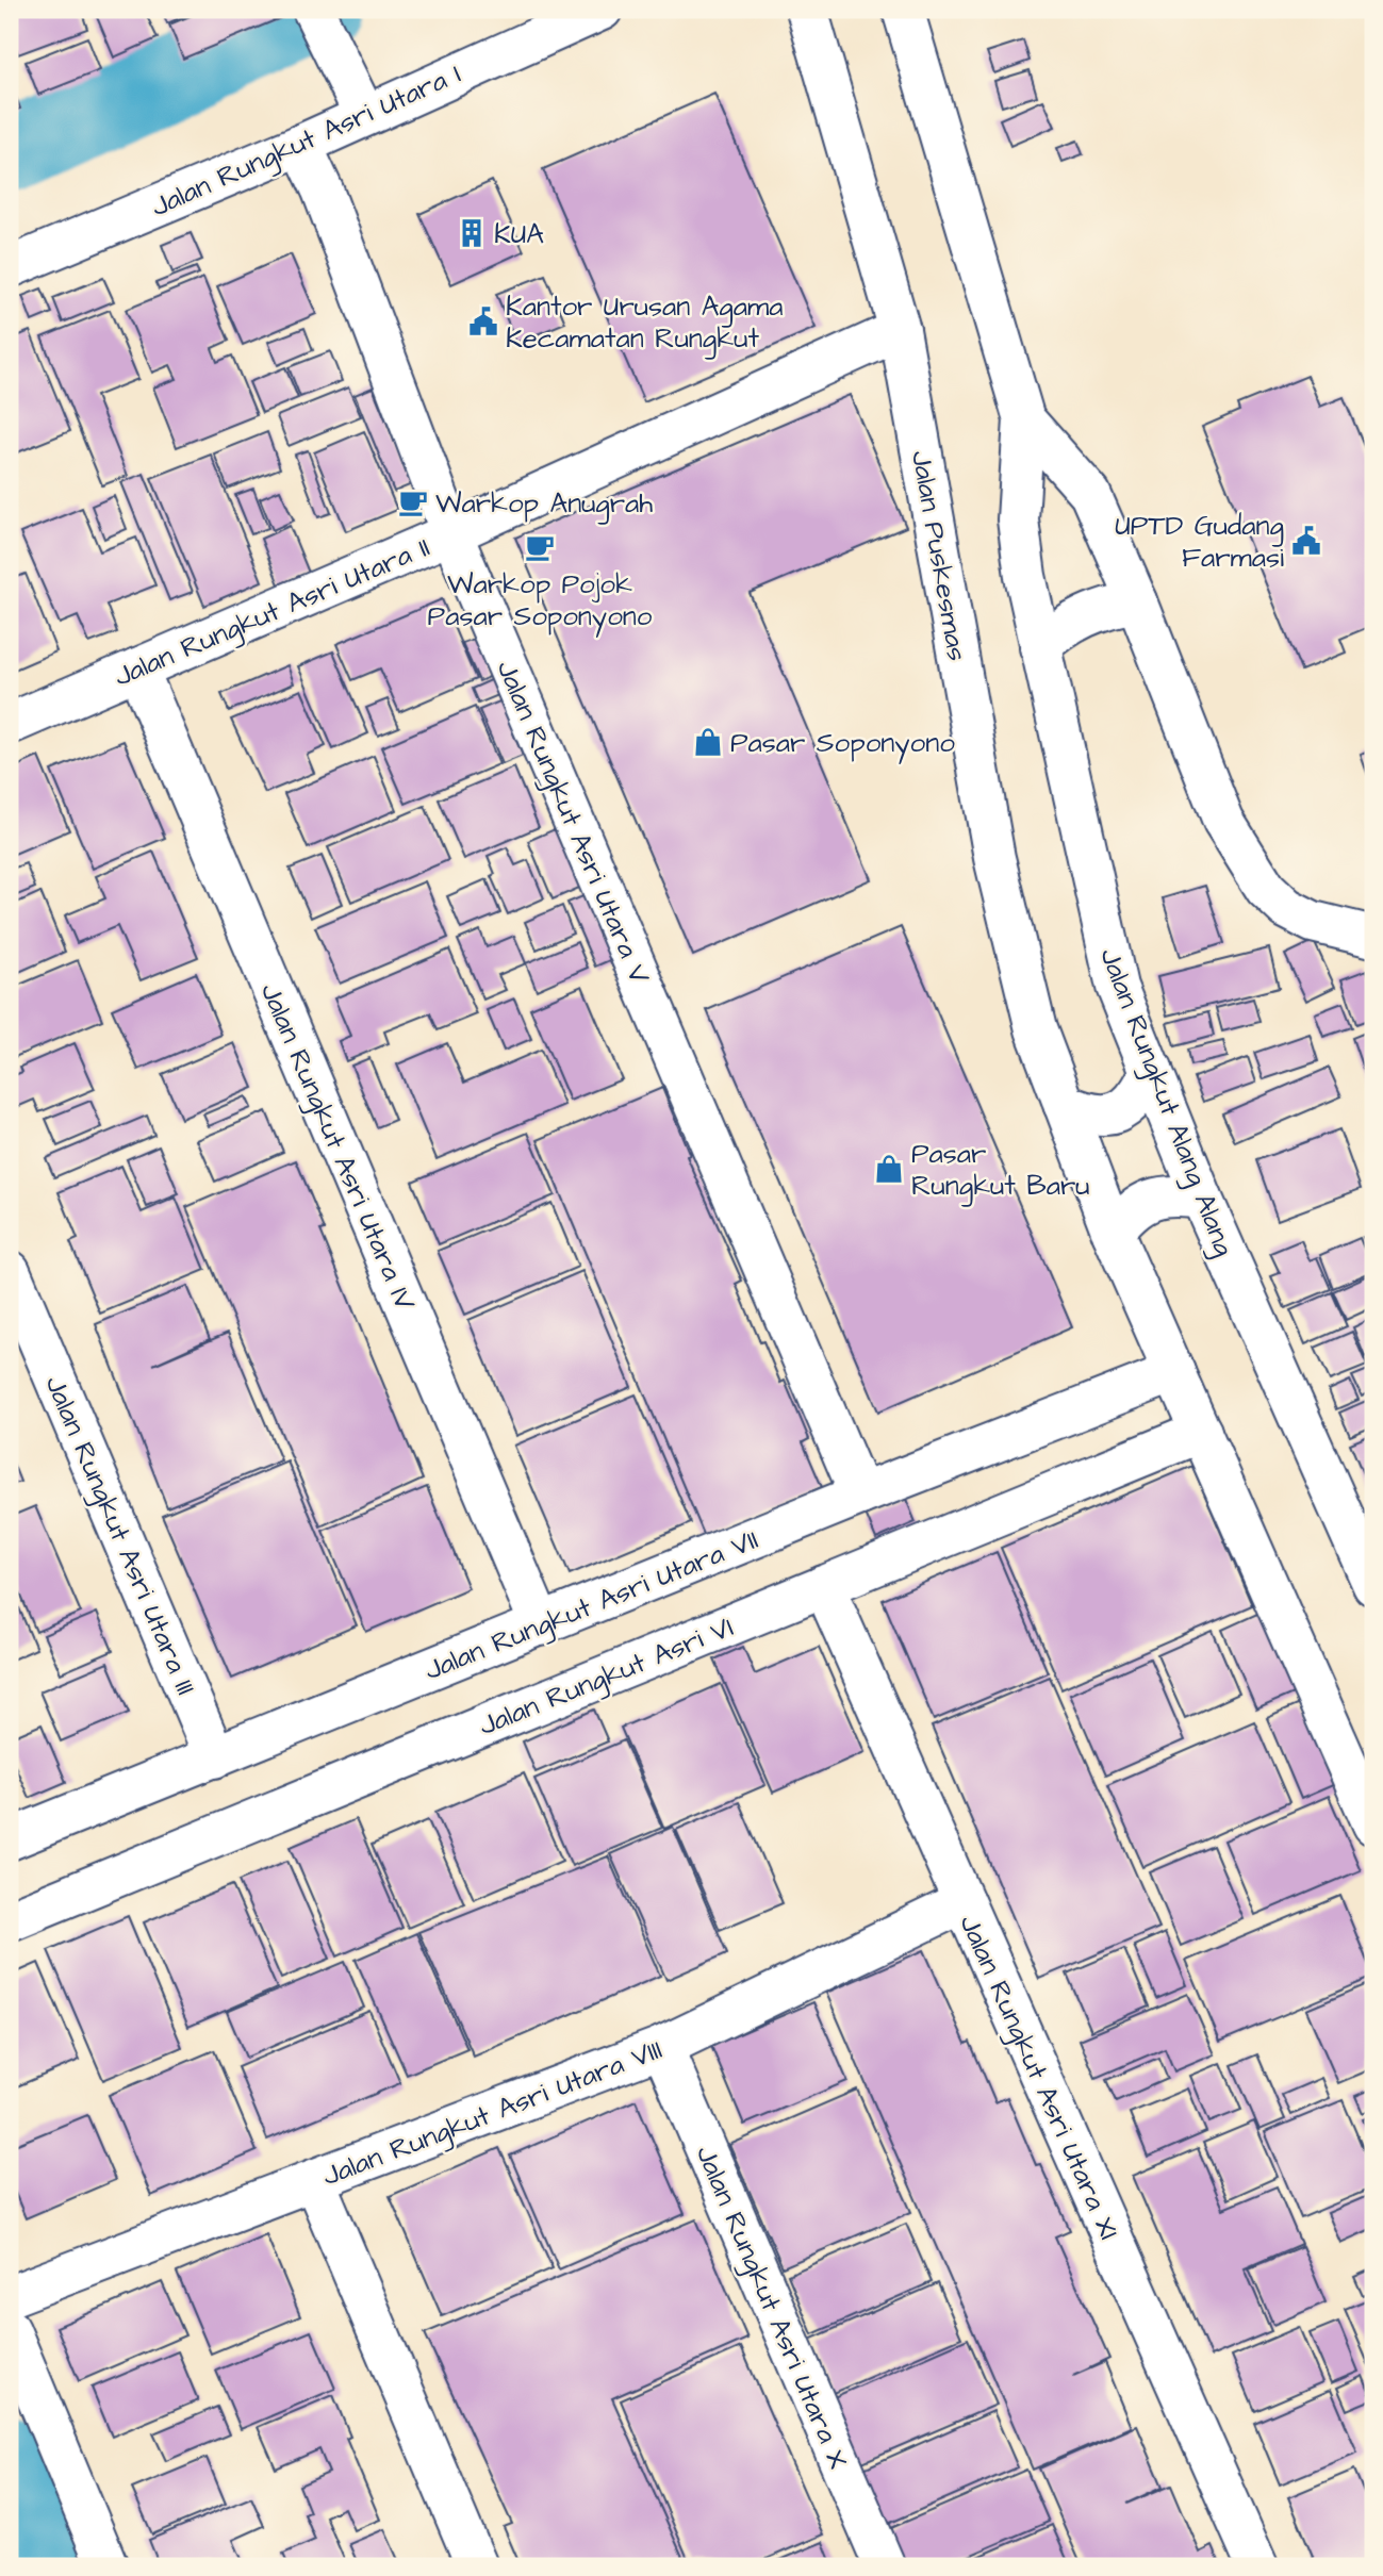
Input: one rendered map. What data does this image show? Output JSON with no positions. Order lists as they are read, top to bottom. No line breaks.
{"streets":{"street":["Jalan Rungkut Asri Utara I","Jalan Puskesmas","Jalan Rungkut Asri Utara II","Jalan Rungkut Asri Utara V","Jalan Rungkut Alang Alang","Jalan Rungkut Asri Utara IV","Jalan Rungkut Asri Utara III","Jalan Rungkut Asri Utara VII","Jalan Rungkut Asri VI","Jalan Rungkut Asri Utara XI","Jalan Rungkut Asri Utara VIII","Jalan Rungkut Asri Utara X"]},"crossings":[["Jalan Rungkut Asri Utara I","Jalan Rungkut Asri Utara V"],["Jalan Puskesmas","Jalan Rungkut Asri Utara II"],["Jalan Rungkut Asri Utara II","Jalan Rungkut Asri Utara V"],["Jalan Rungkut Asri Utara II","Jalan Rungkut Asri Utara IV"],["Jalan Rungkut Asri Utara V","Jalan Rungkut Asri Utara VII"],["Jalan Rungkut Asri Utara IV","Jalan Rungkut Asri Utara VII"],["Jalan Rungkut Asri Utara III","Jalan Rungkut Asri Utara VII"],["Jalan Rungkut Asri VI","Jalan Rungkut Asri Utara XI"],["Jalan Rungkut Asri Utara XI","Jalan Rungkut Asri Utara VIII"],["Jalan Rungkut Asri Utara VIII","Jalan Rungkut Asri Utara X"]],"places":{"building":["KUA"],"public building":["Kantor Urusan Agama Kecamatan Rungkut","UPTD Gudang Farmasi"],"cafe":["Warkop Anugrah","Warkop Pojok Pasar Soponyono"],"shop":["Pasar Soponyono","Pasar Rungkut Baru"]}}
